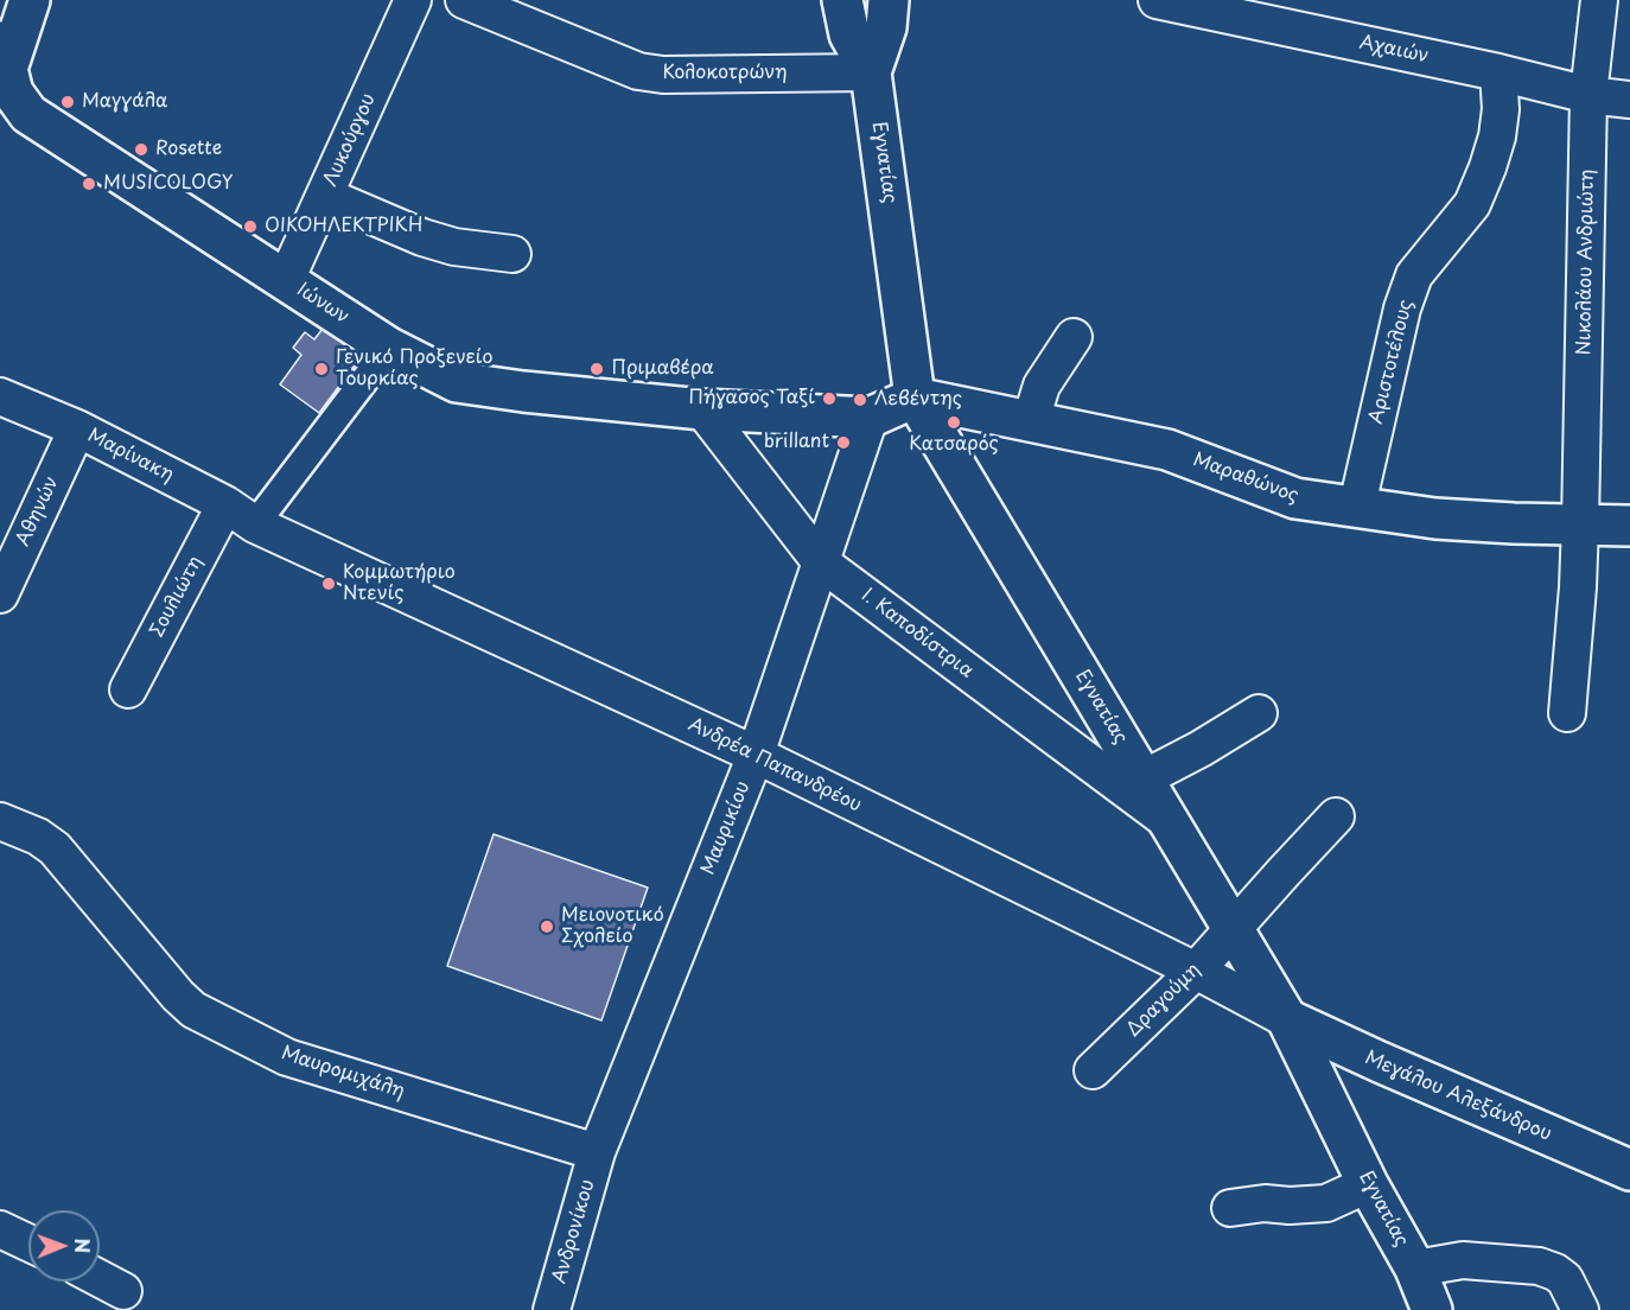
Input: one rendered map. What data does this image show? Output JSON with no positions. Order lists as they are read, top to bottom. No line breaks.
{"streets":{"street":["Αχαιών","Κολοκοτρώνη","Λυκούργου","Εγνατίας","Νικολάου Ανδριώτη","Ιώνων","Αριστοτέλους","Μαρίνακη","Μαραθώνος","Αθηνών","Σουλιώτη","Ι. Καποδίστρια","Ανδρέα Παπανδρέου","Μαυρικίου","Δραγούμη","Μαυρομιχάλη","Μεγάλου Αλεξάνδρου","Ανδρονίκου"]},"crossings":[["Αχαιών","Νικολάου Ανδριώτη"],["Αχαιών","Αριστοτέλους"],["Κολοκοτρώνη","Εγνατίας"],["Λυκούργου","Ιώνων"],["Εγνατίας","Μαραθώνος"],["Εγνατίας","Ι. Καποδίστρια"],["Εγνατίας","Ανδρέα Παπανδρέου"],["Εγνατίας","Δραγούμη"],["Εγνατίας","Μεγάλου Αλεξάνδρου"],["Νικολάου Ανδριώτη","Μαραθώνος"],["Ιώνων","Ι. Καποδίστρια"],["Ιώνων","Μαυρικίου"],["Αριστοτέλους","Μαραθώνος"],["Μαρίνακη","Αθηνών"],["Μαρίνακη","Σουλιώτη"],["Μαρίνακη","Ανδρέα Παπανδρέου"],["Ι. Καποδίστρια","Μαυρικίου"],["Ανδρέα Παπανδρέου","Μαυρικίου"],["Ανδρέα Παπανδρέου","Δραγούμη"],["Ανδρέα Παπανδρέου","Μεγάλου Αλεξάνδρου"],["Μαυρικίου","Μαυρομιχάλη"],["Μαυρικίου","Ανδρονίκου"],["Μαυρομιχάλη","Ανδρονίκου"]],"places":["Μαγγάλα","Rosette","MUSICOLOGY","ΟΙΚΟΗΛΕΚΤΡΙΚΗ","Γενικό Προξενείο Τουρκίας","Πριμαβέρα","Πήγασος Ταξί","Λεβέντης","Κατσαρός","brillant","Κομμωτήριο Ντενίς","Μειονοτικό Σχολείο"],"north":"right"}
